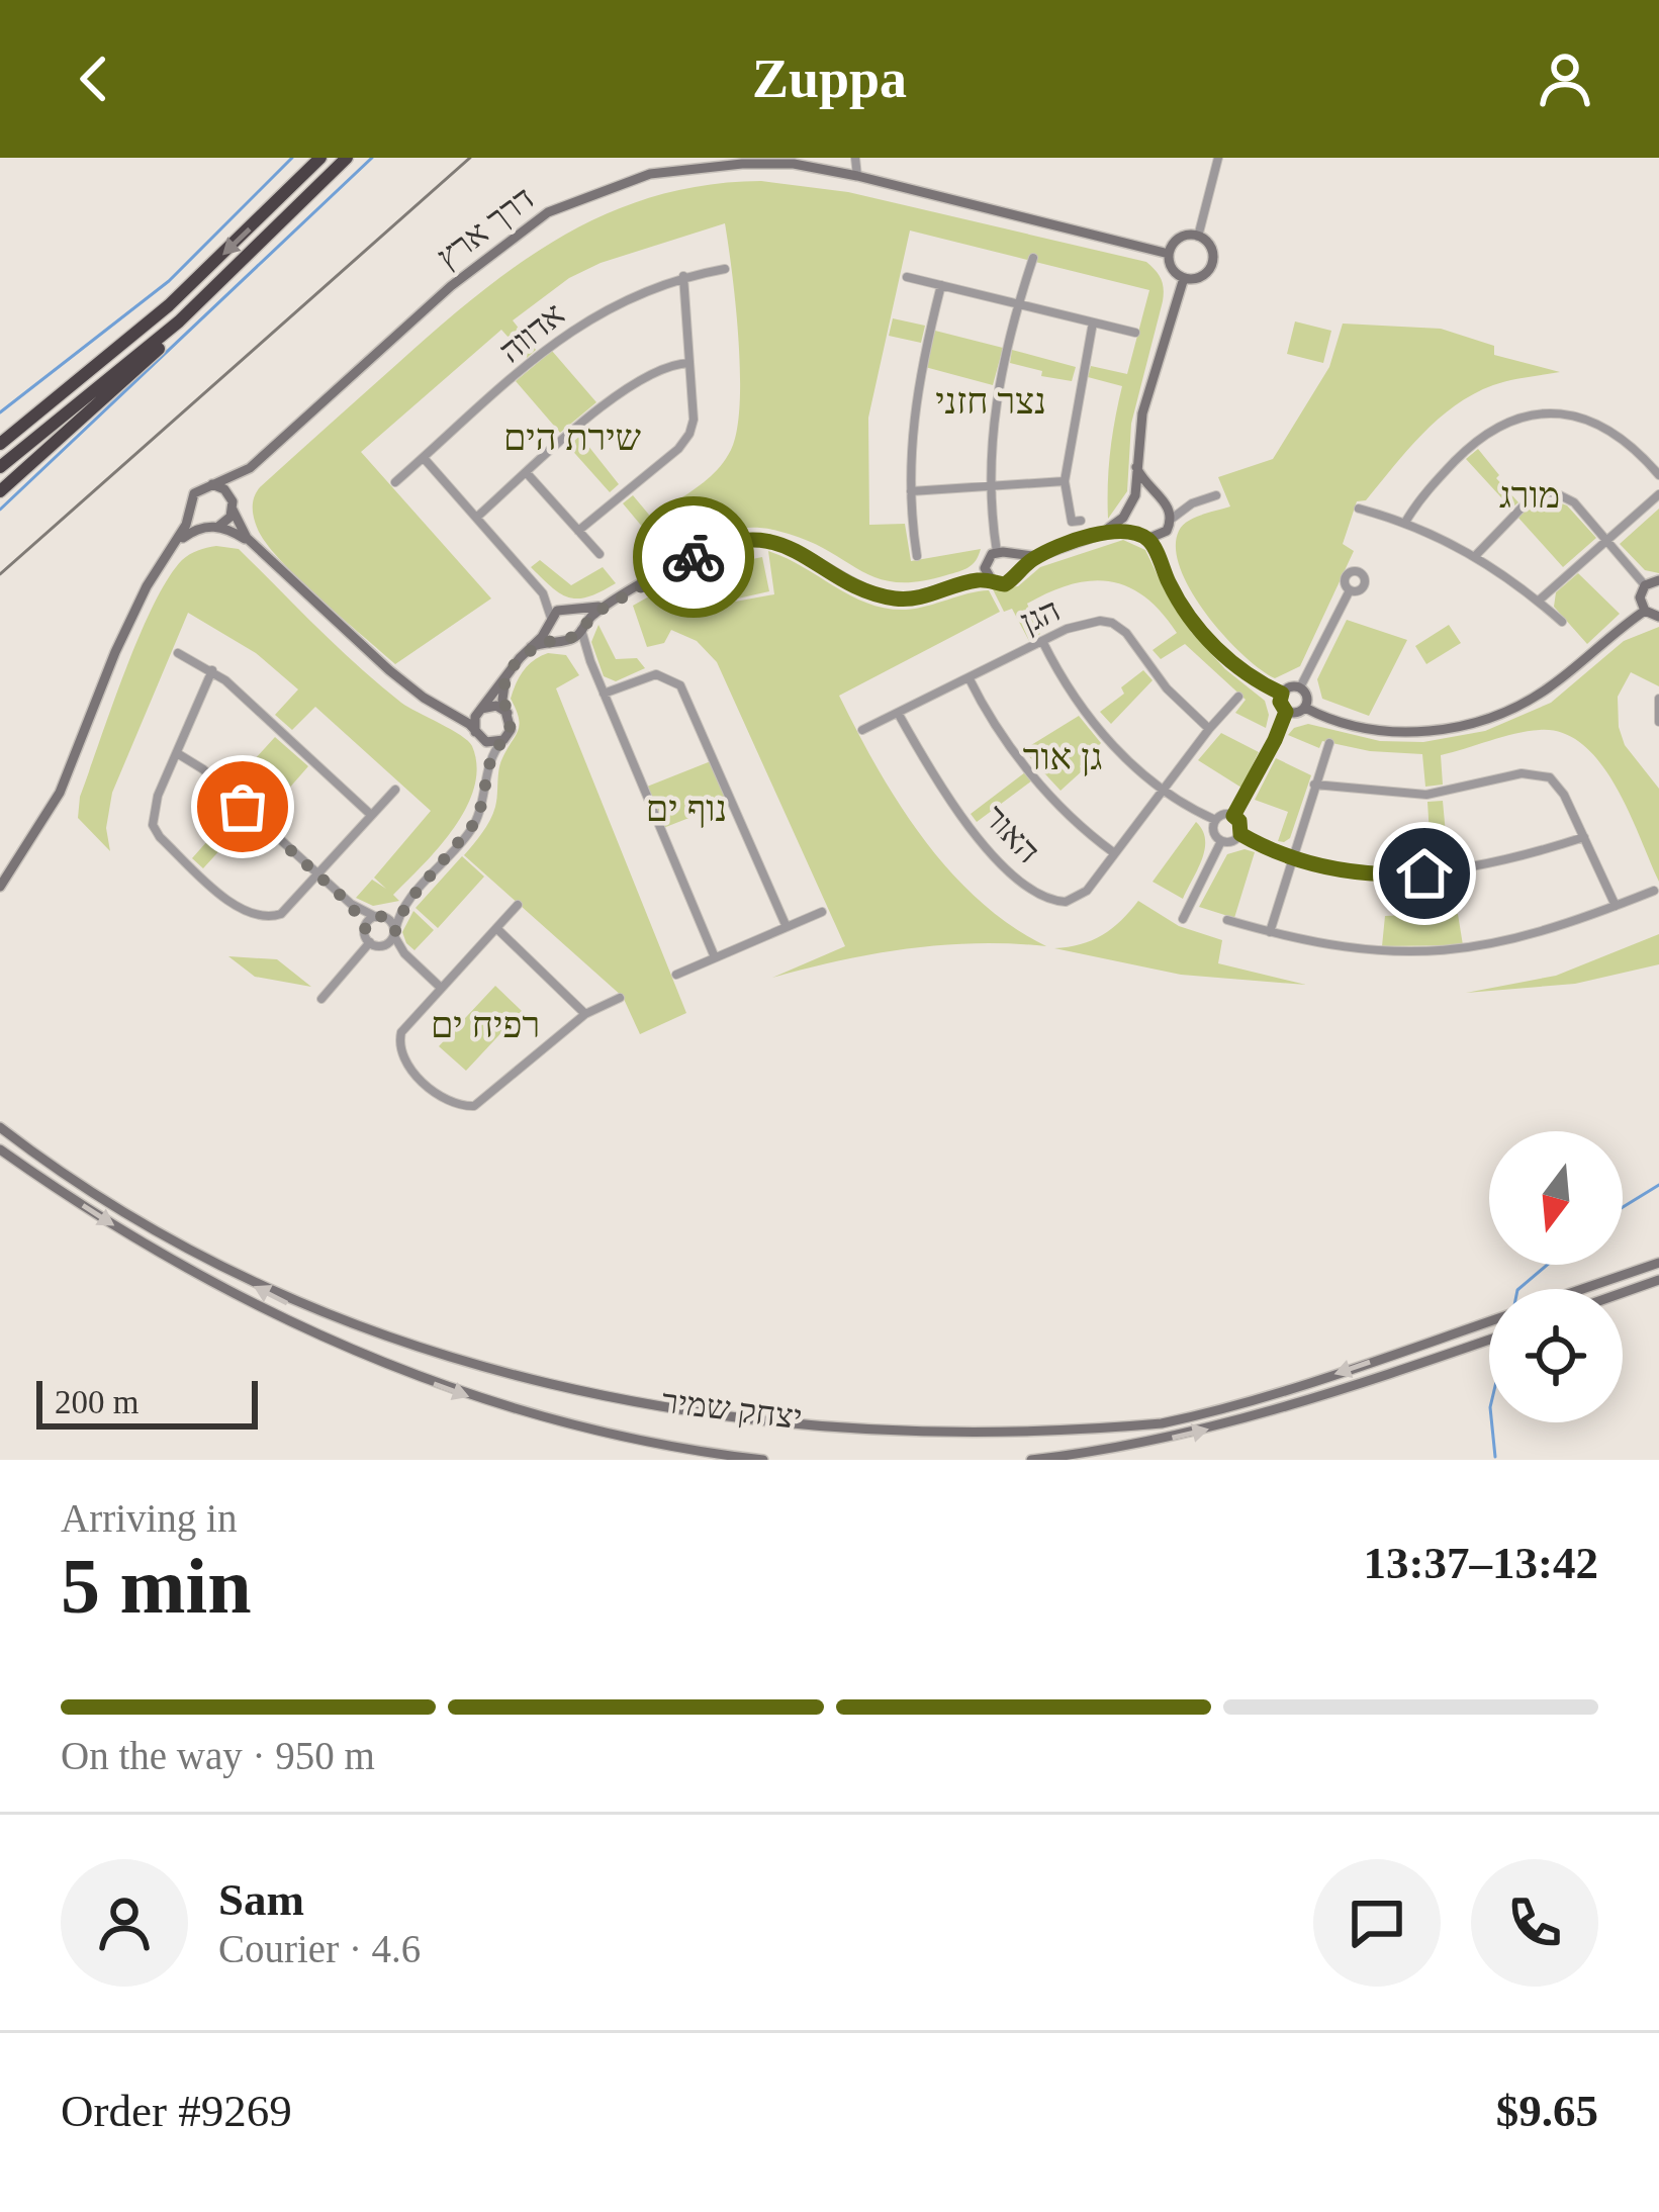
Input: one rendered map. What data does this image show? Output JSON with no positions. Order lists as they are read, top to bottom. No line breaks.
{"streets":{"main road":["דרך ארץ","יצחק שמיר"],"street":["אדווה","הגן","האור"]},"crossings":[["הגן","האור"]],"districts":["נצר חזני","שירת הים","מורג","גן אור","נוף ים","רפיח ים"],"scale_bar":"200 m","north":"bottom","page":{"header":"Zuppa","scale":"200 m","heading":["5 min","Arriving in","13:37–13:42"],"panel":["Sam","Courier · 4.6","Order #9269","$9.65"],"bar":"On the way · 950 m"}}
